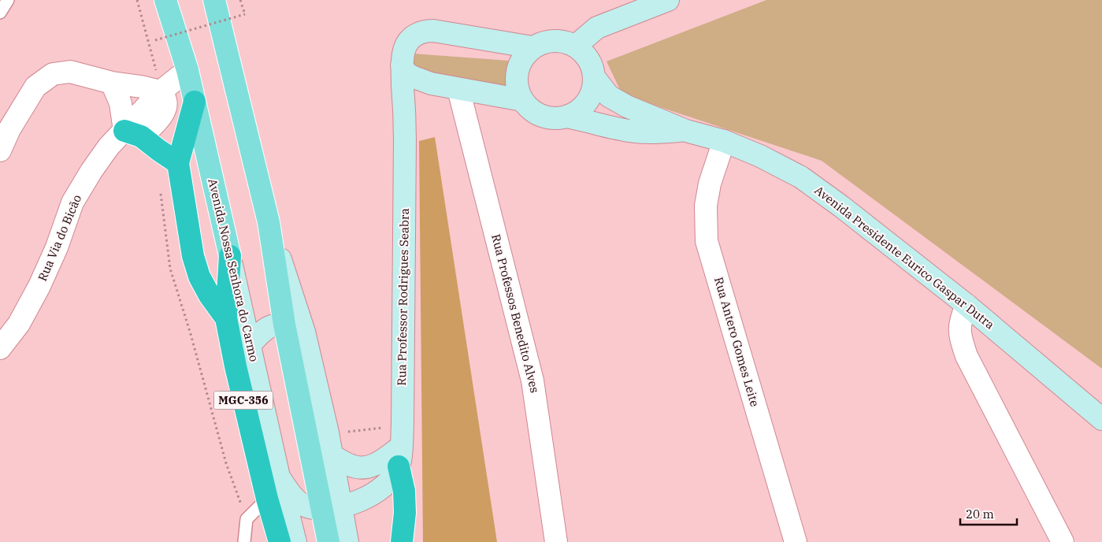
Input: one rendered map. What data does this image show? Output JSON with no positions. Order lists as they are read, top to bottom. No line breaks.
{"streets":{"highway":["MGC-356"],"main road":["Avenida Nossa Senhora do Carmo"],"street":["Rua Via do Bicão","Avenida Presidente Eurico Gaspar Dutra","Rua Professor Rodrigues Seabra","Rua Professos Benedito Alves","Rua Antero Gomes Leite"]},"crossings":[["Avenida Presidente Eurico Gaspar Dutra","Rua Antero Gomes Leite"],["Avenida Nossa Senhora do Carmo","MGC-356"]],"scale_bar":"20 m"}
